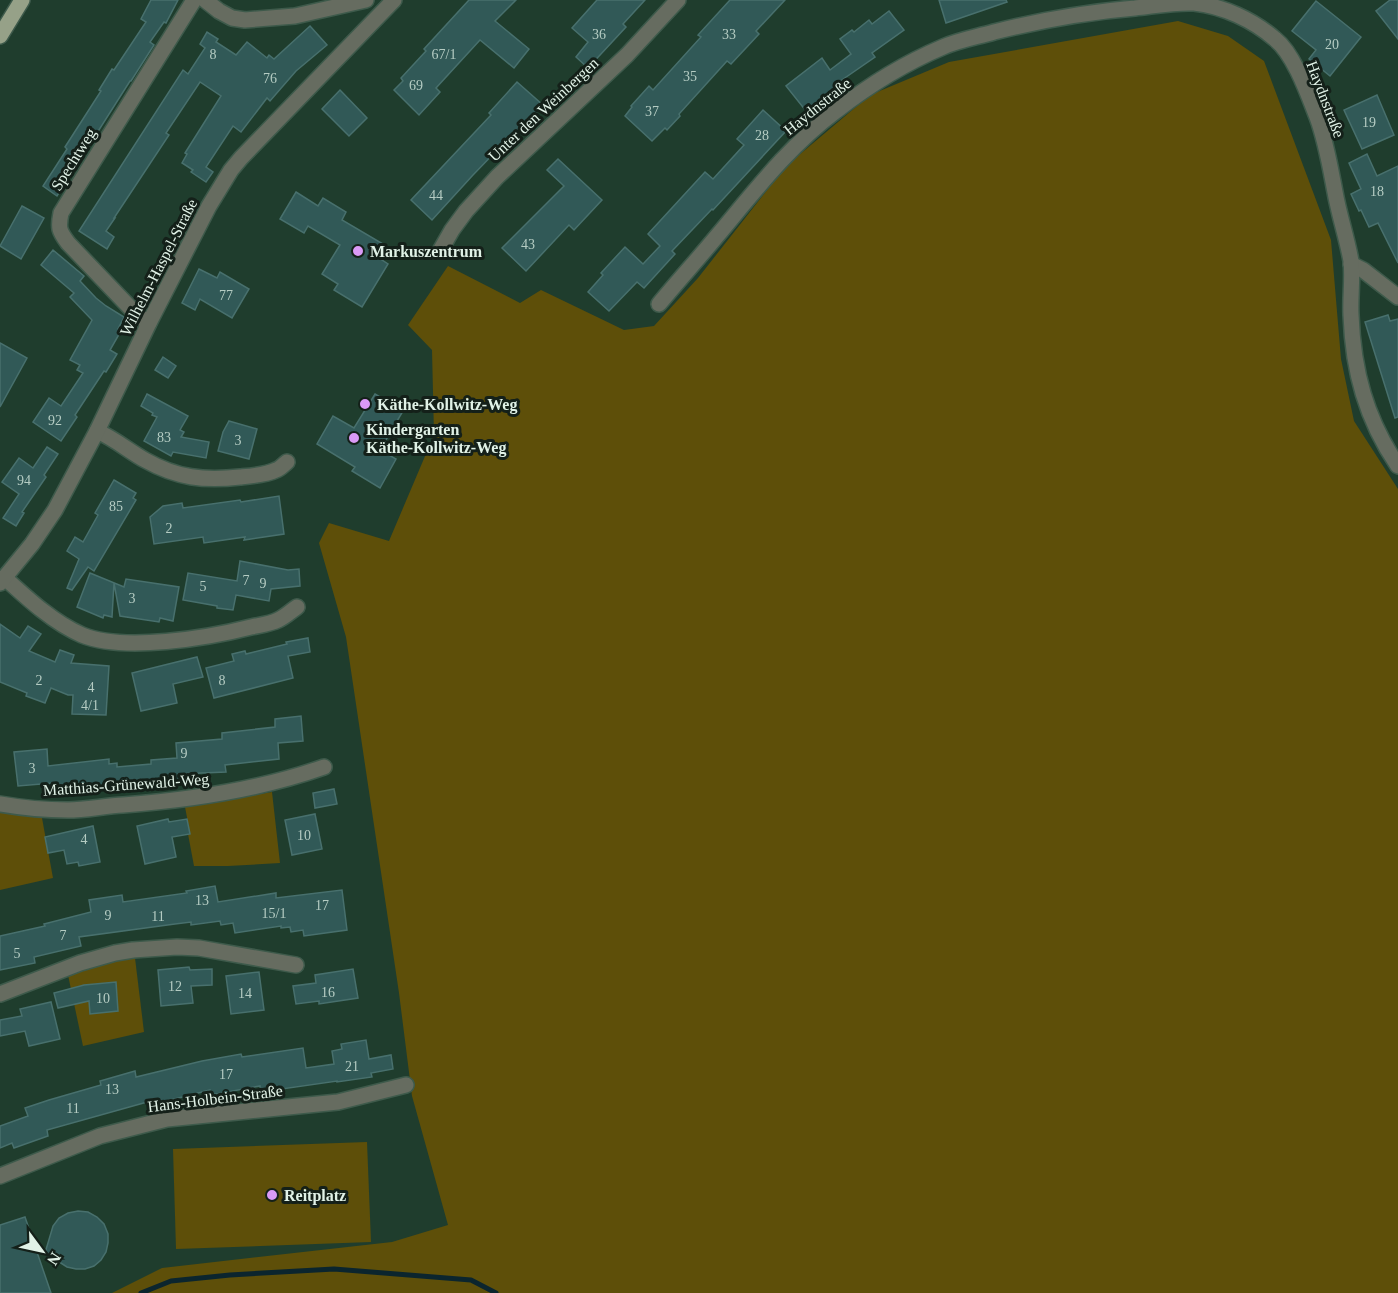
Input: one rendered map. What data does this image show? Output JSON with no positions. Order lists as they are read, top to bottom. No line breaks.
{"streets":{"street":["Haydnstraße","Unter den Weinbergen","Spechtweg","Wilhelm-Haspel-Straße","Matthias-Grünewald-Weg","Hans-Holbein-Straße"]},"crossings":[["Spechtweg","Wilhelm-Haspel-Straße"]],"places":["Markuszentrum","Käthe-Kollwitz-Weg","Kindergarten Käthe-Kollwitz-Weg","Reitplatz"],"house_numbers":["36","33","20","8","67/1","35","76","69","37","19","28","18","44","43","77","92","83","3","94","85","2","7","9","5","3","2","8","4","4/1","9","3","10","4","13","17","15/1","9","11","7","5","12","16","14","10","21","17","13","11"],"north":"bottom right"}
